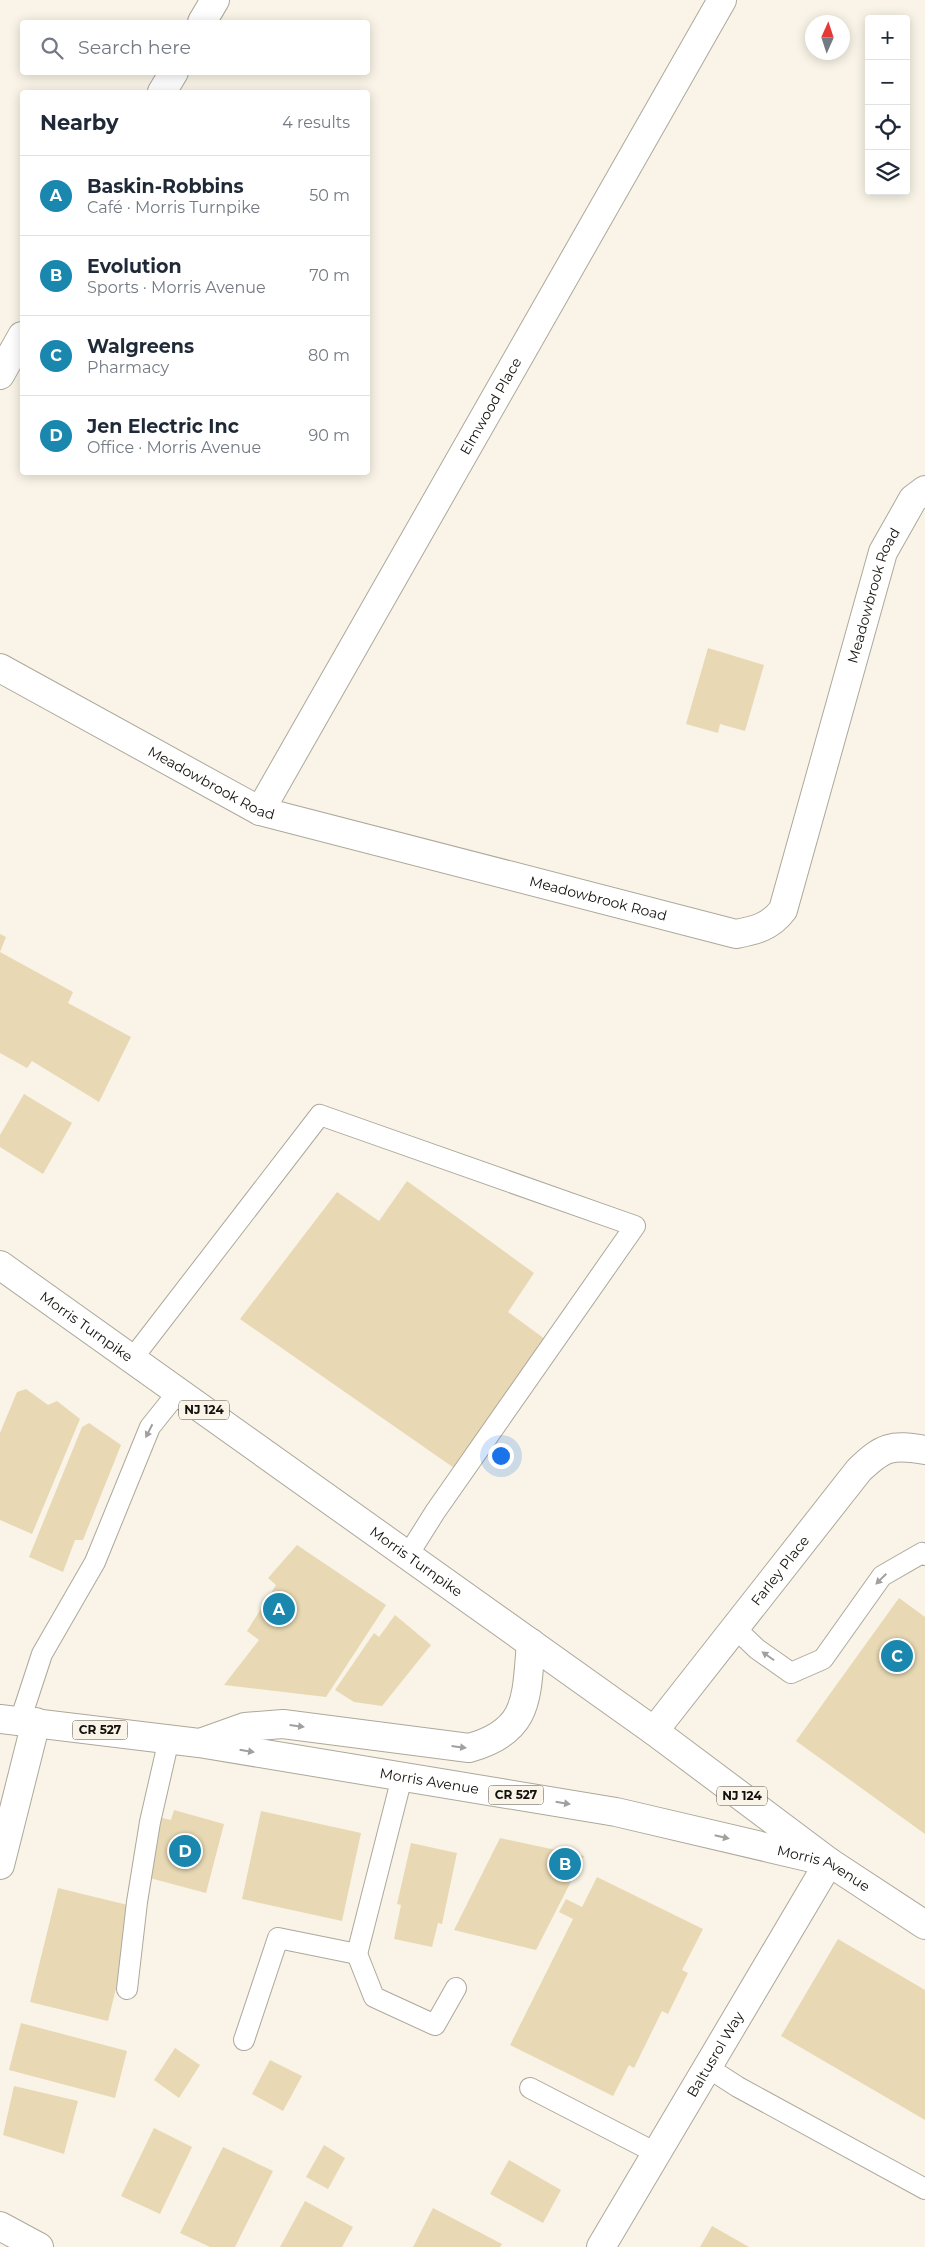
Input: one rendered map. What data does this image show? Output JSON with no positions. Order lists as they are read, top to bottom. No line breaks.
{"streets":{"street":["Elmwood Place","Meadowbrook Road","Morris Turnpike","NJ 124","Farley Place","CR 527","Morris Avenue","Baltusrol Way"]},"crossings":[["Elmwood Place","Meadowbrook Road"],["Morris Turnpike","Farley Place"],["Morris Turnpike","Morris Avenue"],["Morris Turnpike","Baltusrol Way"],["Morris Avenue","Baltusrol Way"]],"one_way":["Morris Avenue"],"north":"top","page":{"map_buttons":["+","−"],"search":"Search here","heading":["Nearby","4 results"],"list":[{"mark":"A","name":"Baskin-Robbins","note":"Café · Morris Turnpike","value":"50 m"},{"mark":"B","name":"Evolution","note":"Sports · Morris Avenue","value":"70 m"},{"mark":"C","name":"Walgreens","note":"Pharmacy","value":"80 m"},{"mark":"D","name":"Jen Electric Inc","note":"Office · Morris Avenue","value":"90 m"}],"pins":["A","C","D","B"]}}
